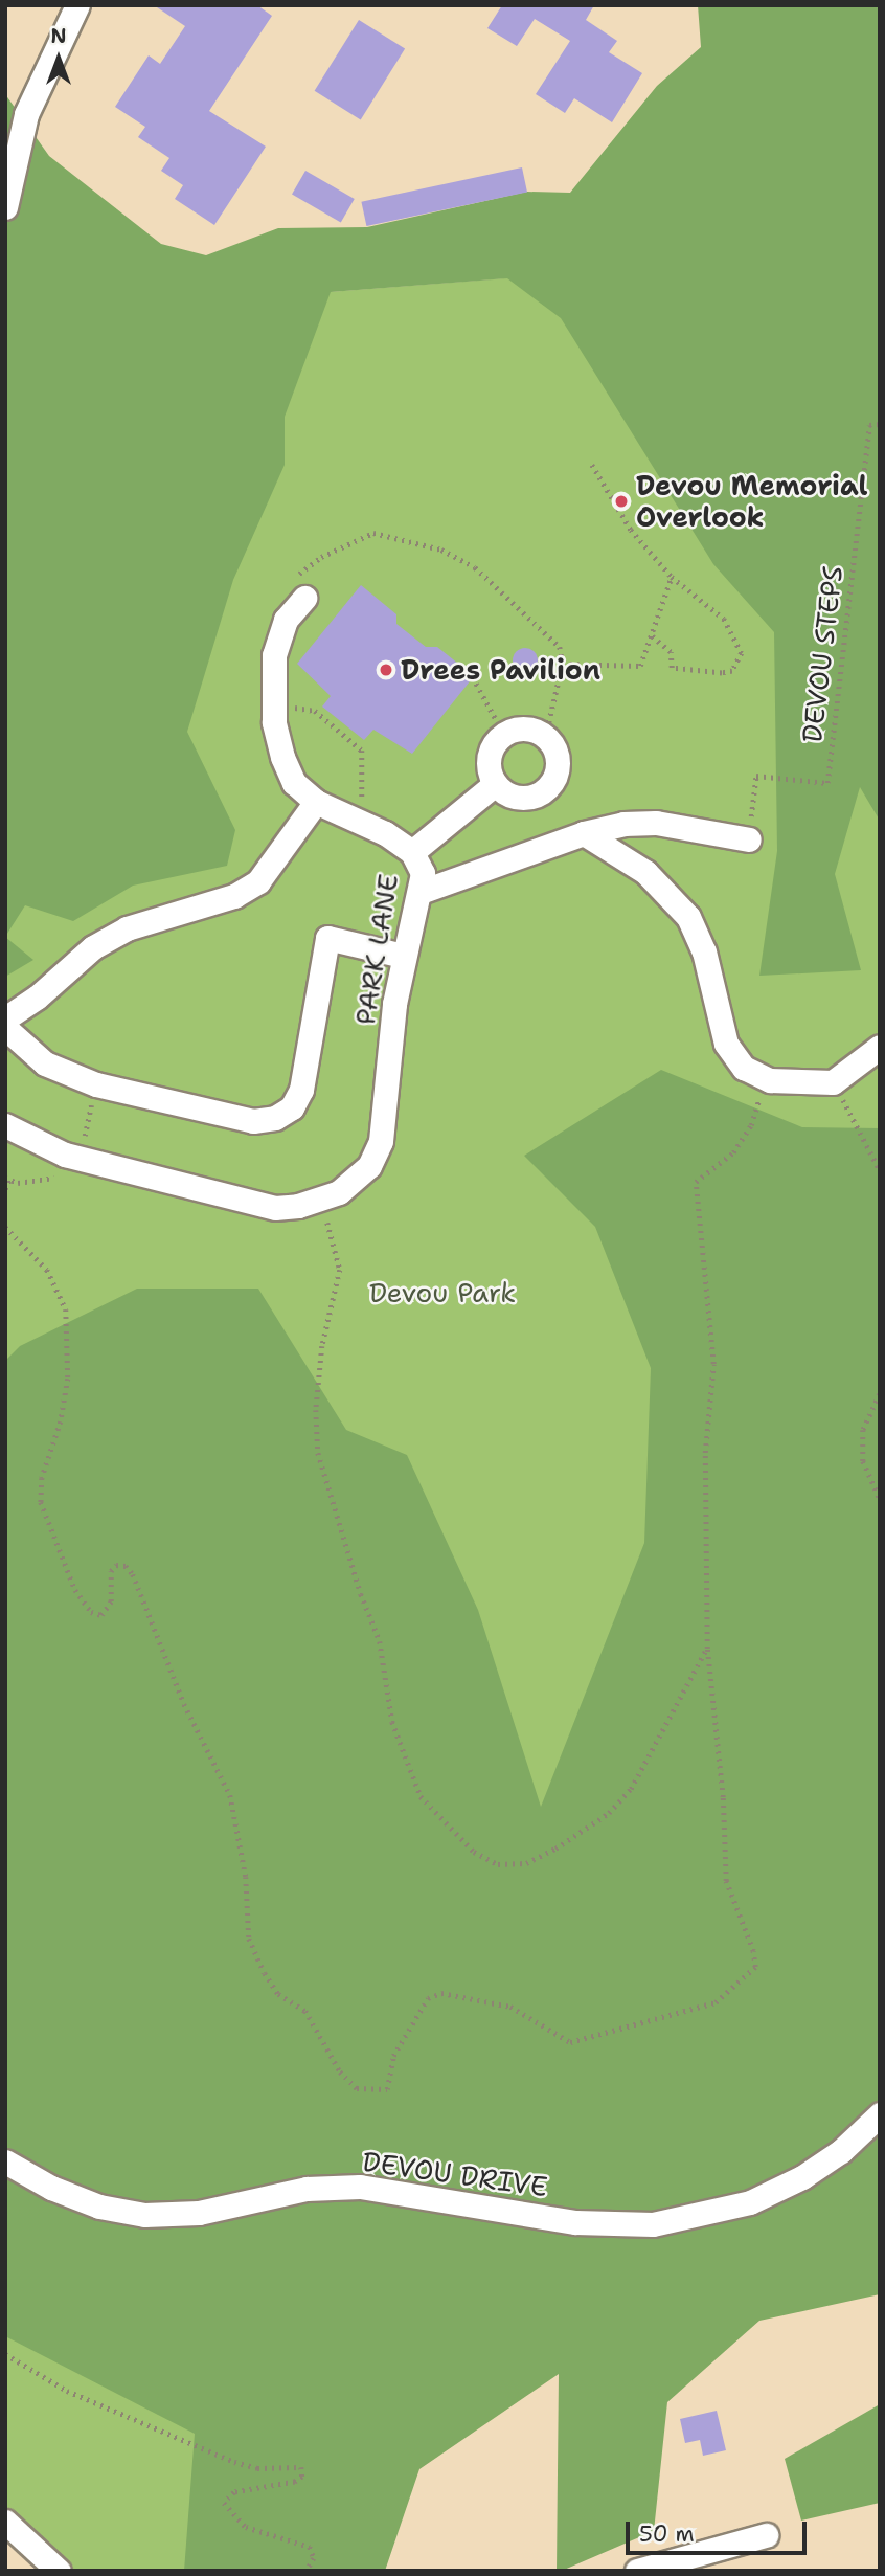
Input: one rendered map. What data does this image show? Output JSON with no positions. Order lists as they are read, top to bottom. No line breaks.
{"streets":{"street":["PARK LANE","DEVOU DRIVE"],"path":["DEVOU STEPS"]},"parks":["Devou Park"],"places":["Devou Memorial Overlook","Drees Pavilion"],"scale_bar":"50 m","north":"top"}
